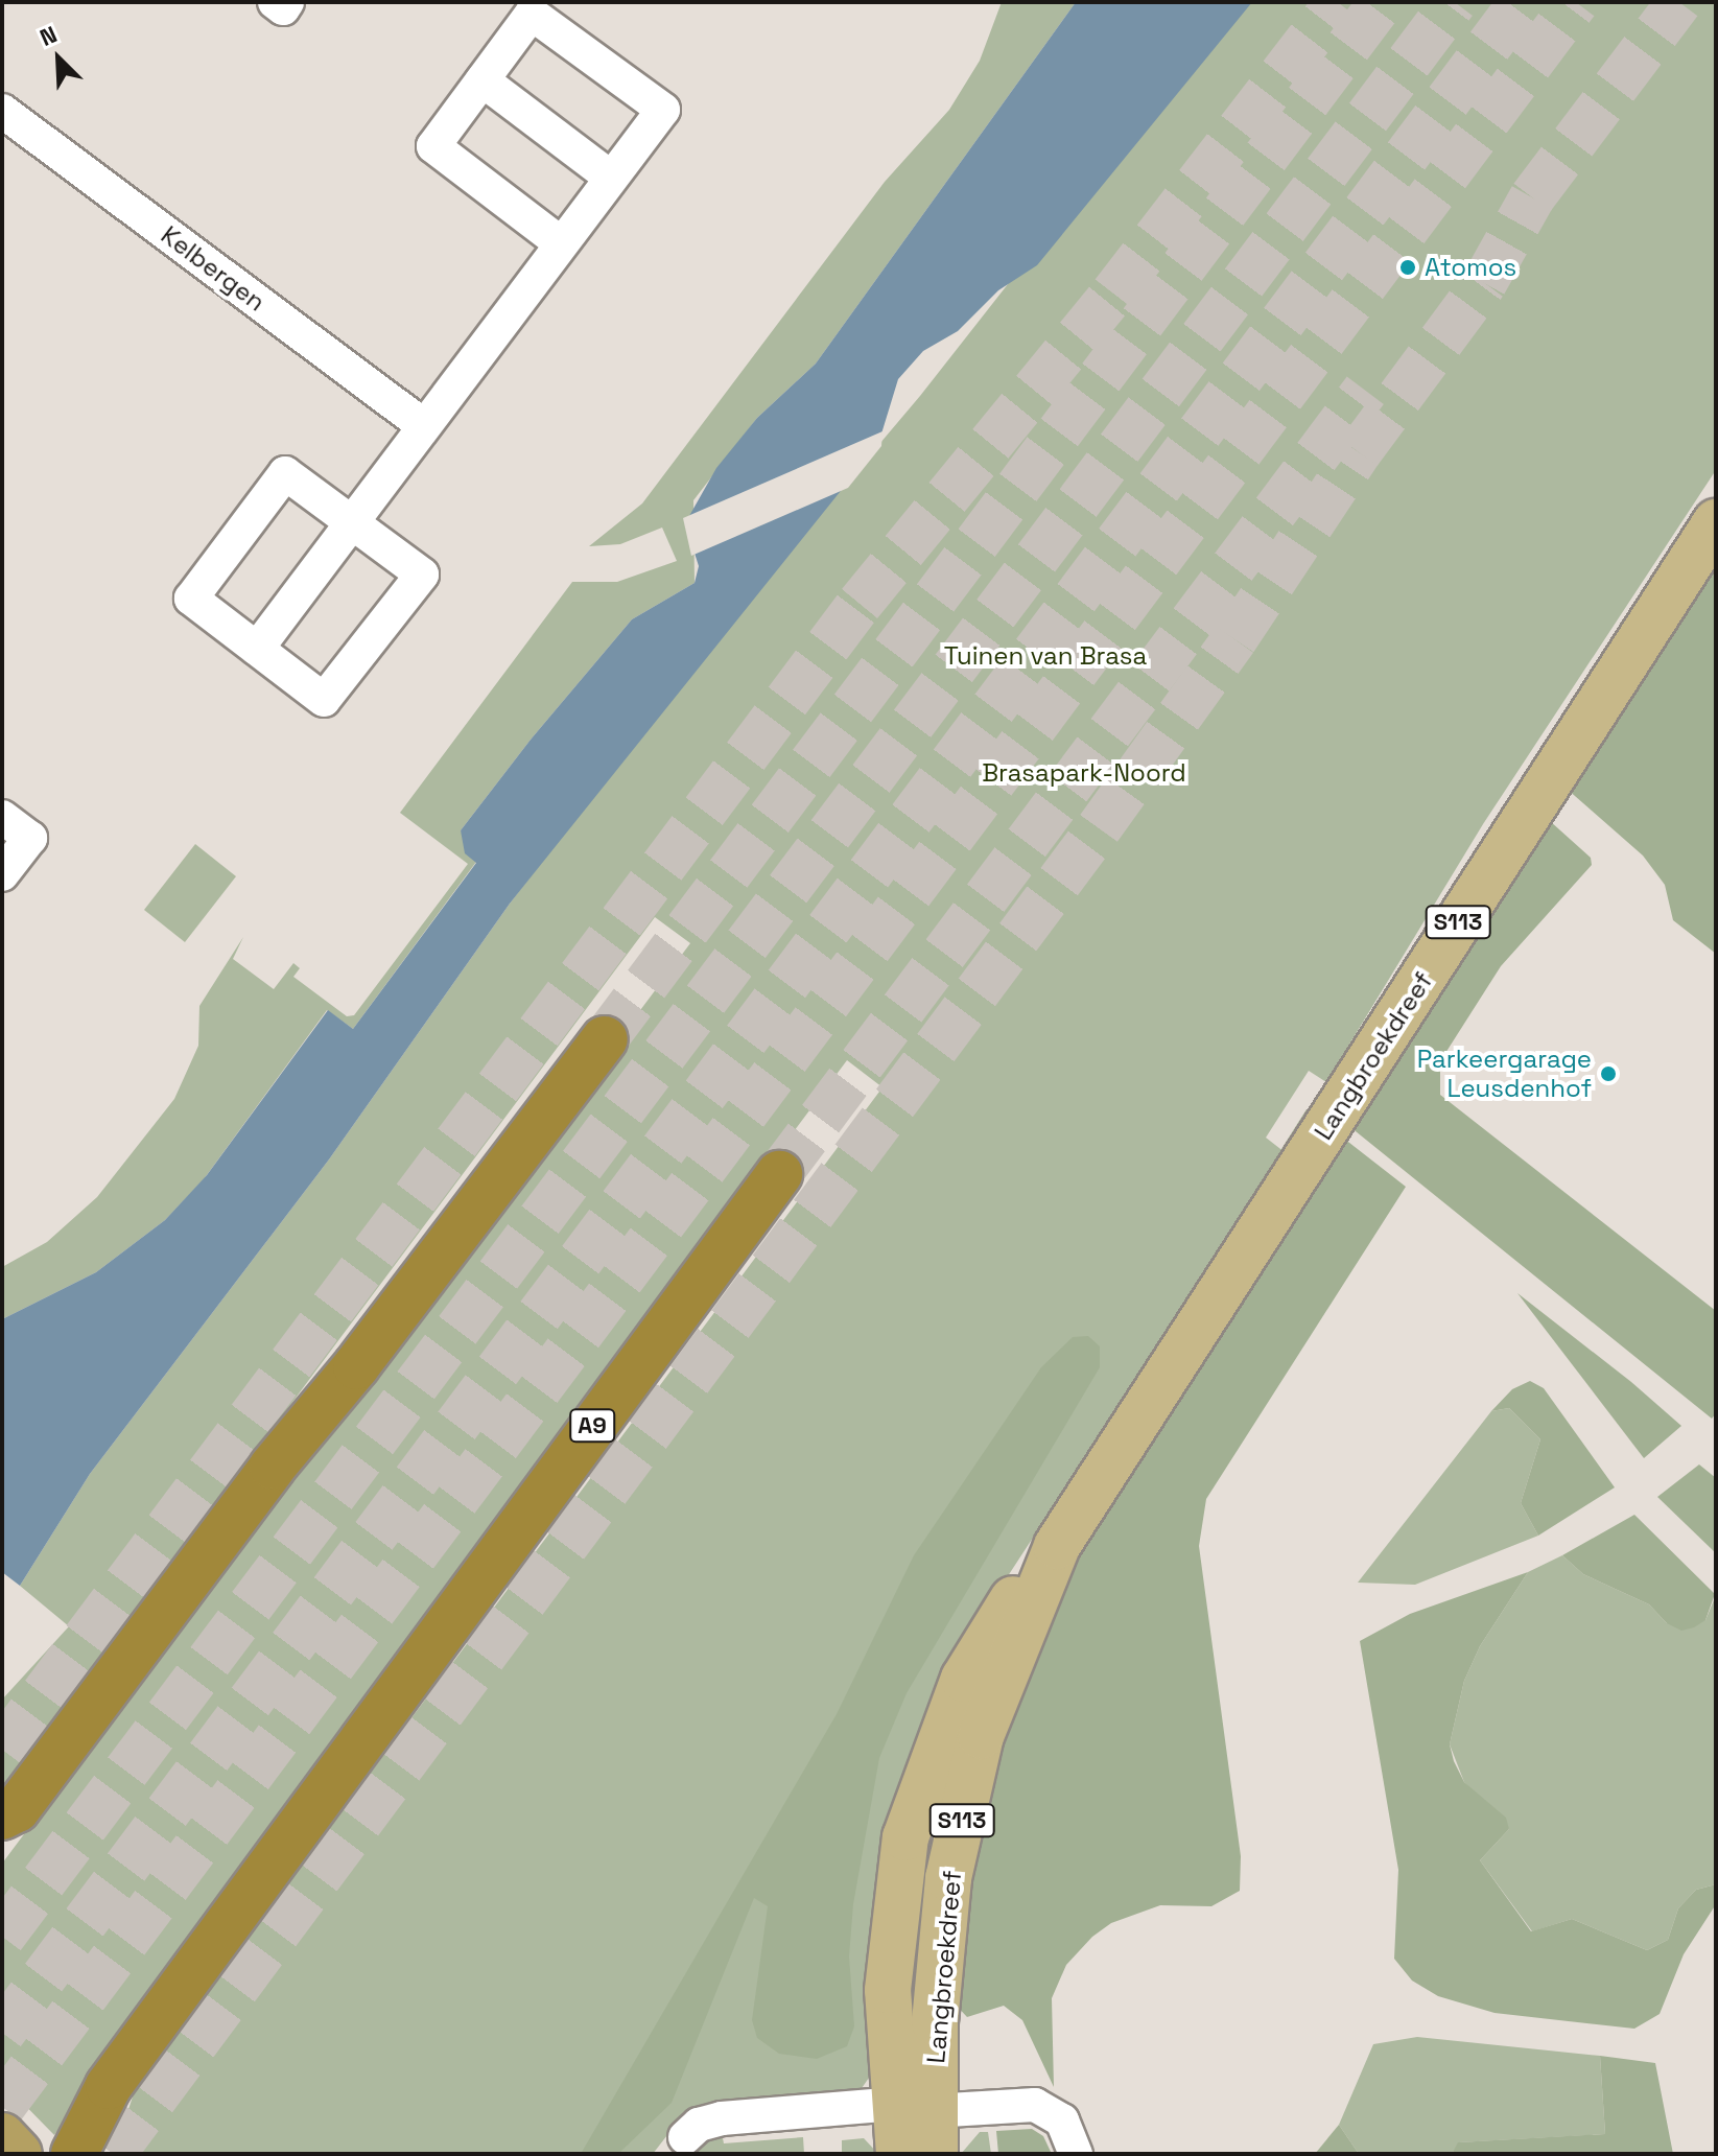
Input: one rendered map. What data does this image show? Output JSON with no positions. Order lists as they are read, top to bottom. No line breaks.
{"streets":{"highway":["A9"],"main road":["S113","Langbroekdreef"],"street":["Kelbergen"]},"parks":["Tuinen van Brasa","Brasapark-Noord"],"places":["Atomos","Parkeergarage Leusdenhof"],"north":"top left"}
